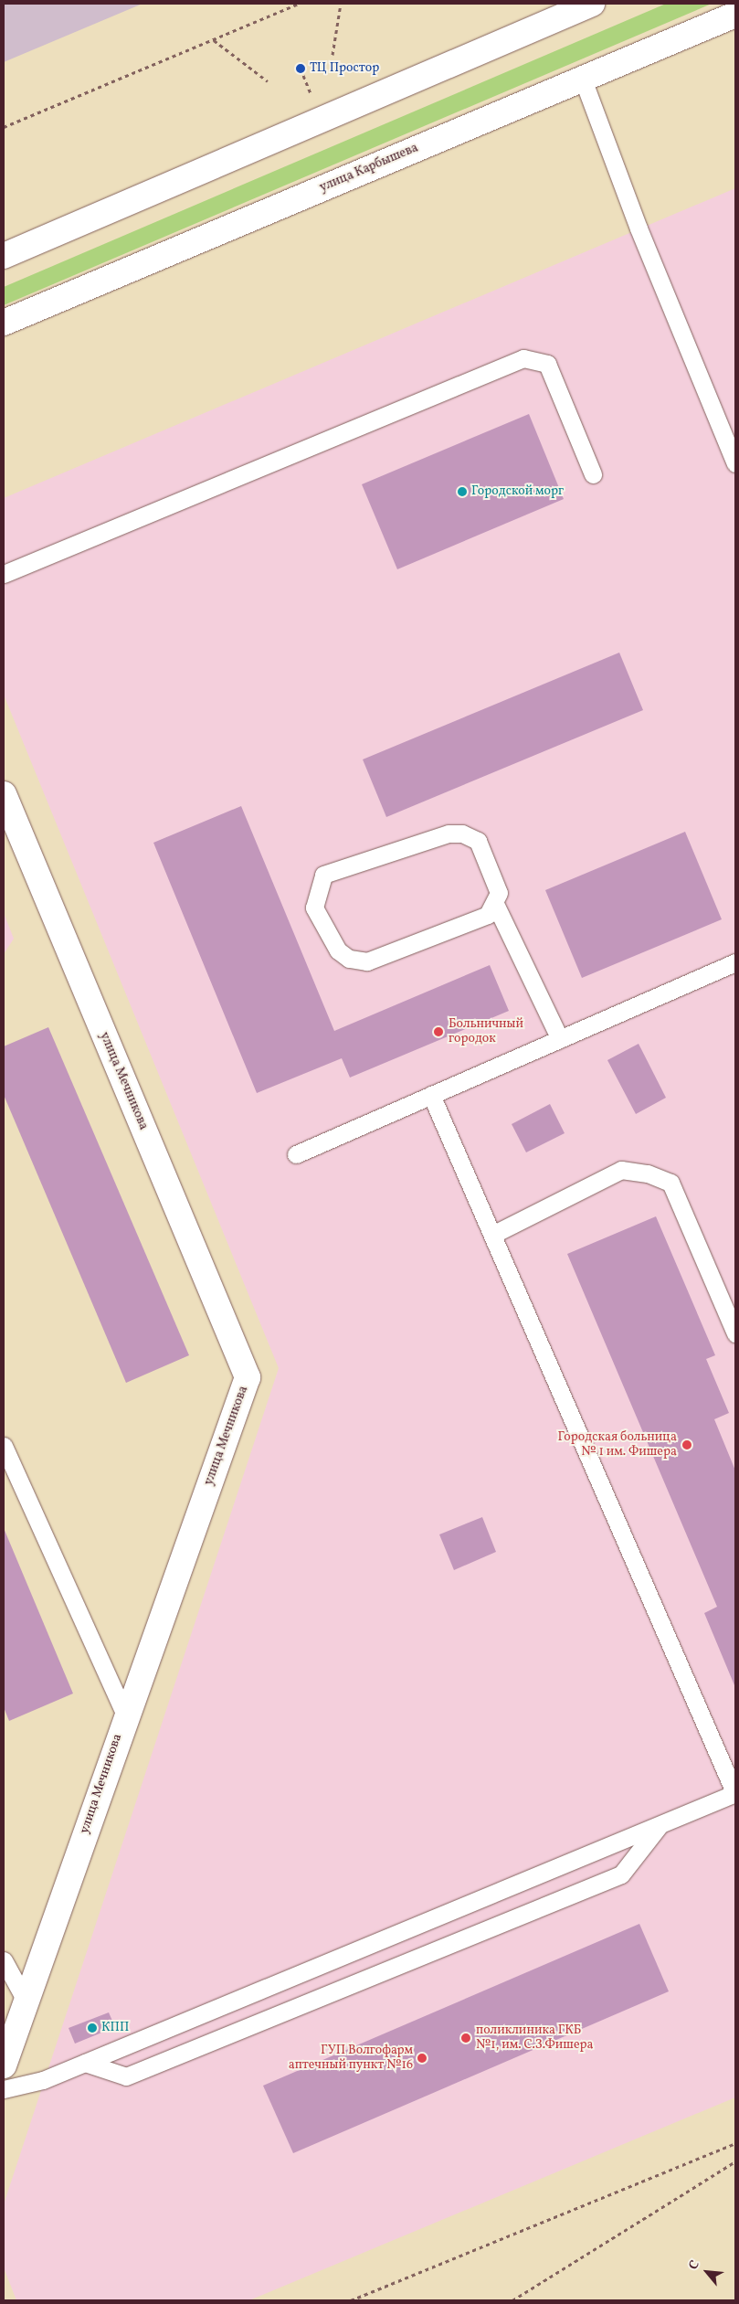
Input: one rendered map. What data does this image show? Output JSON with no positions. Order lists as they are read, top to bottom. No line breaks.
{"streets":{"street":["улица Карбышева","улица Мечникова"]},"places":["ТЦ Простор","Городской морг","Больничный городок","Городская больница № 1 им. Фишера","КПП","поликлиника ГКБ №1, им. С.З.Фишера","ГУП Волгофарм аптечный пункт №16"],"north":"top left"}
